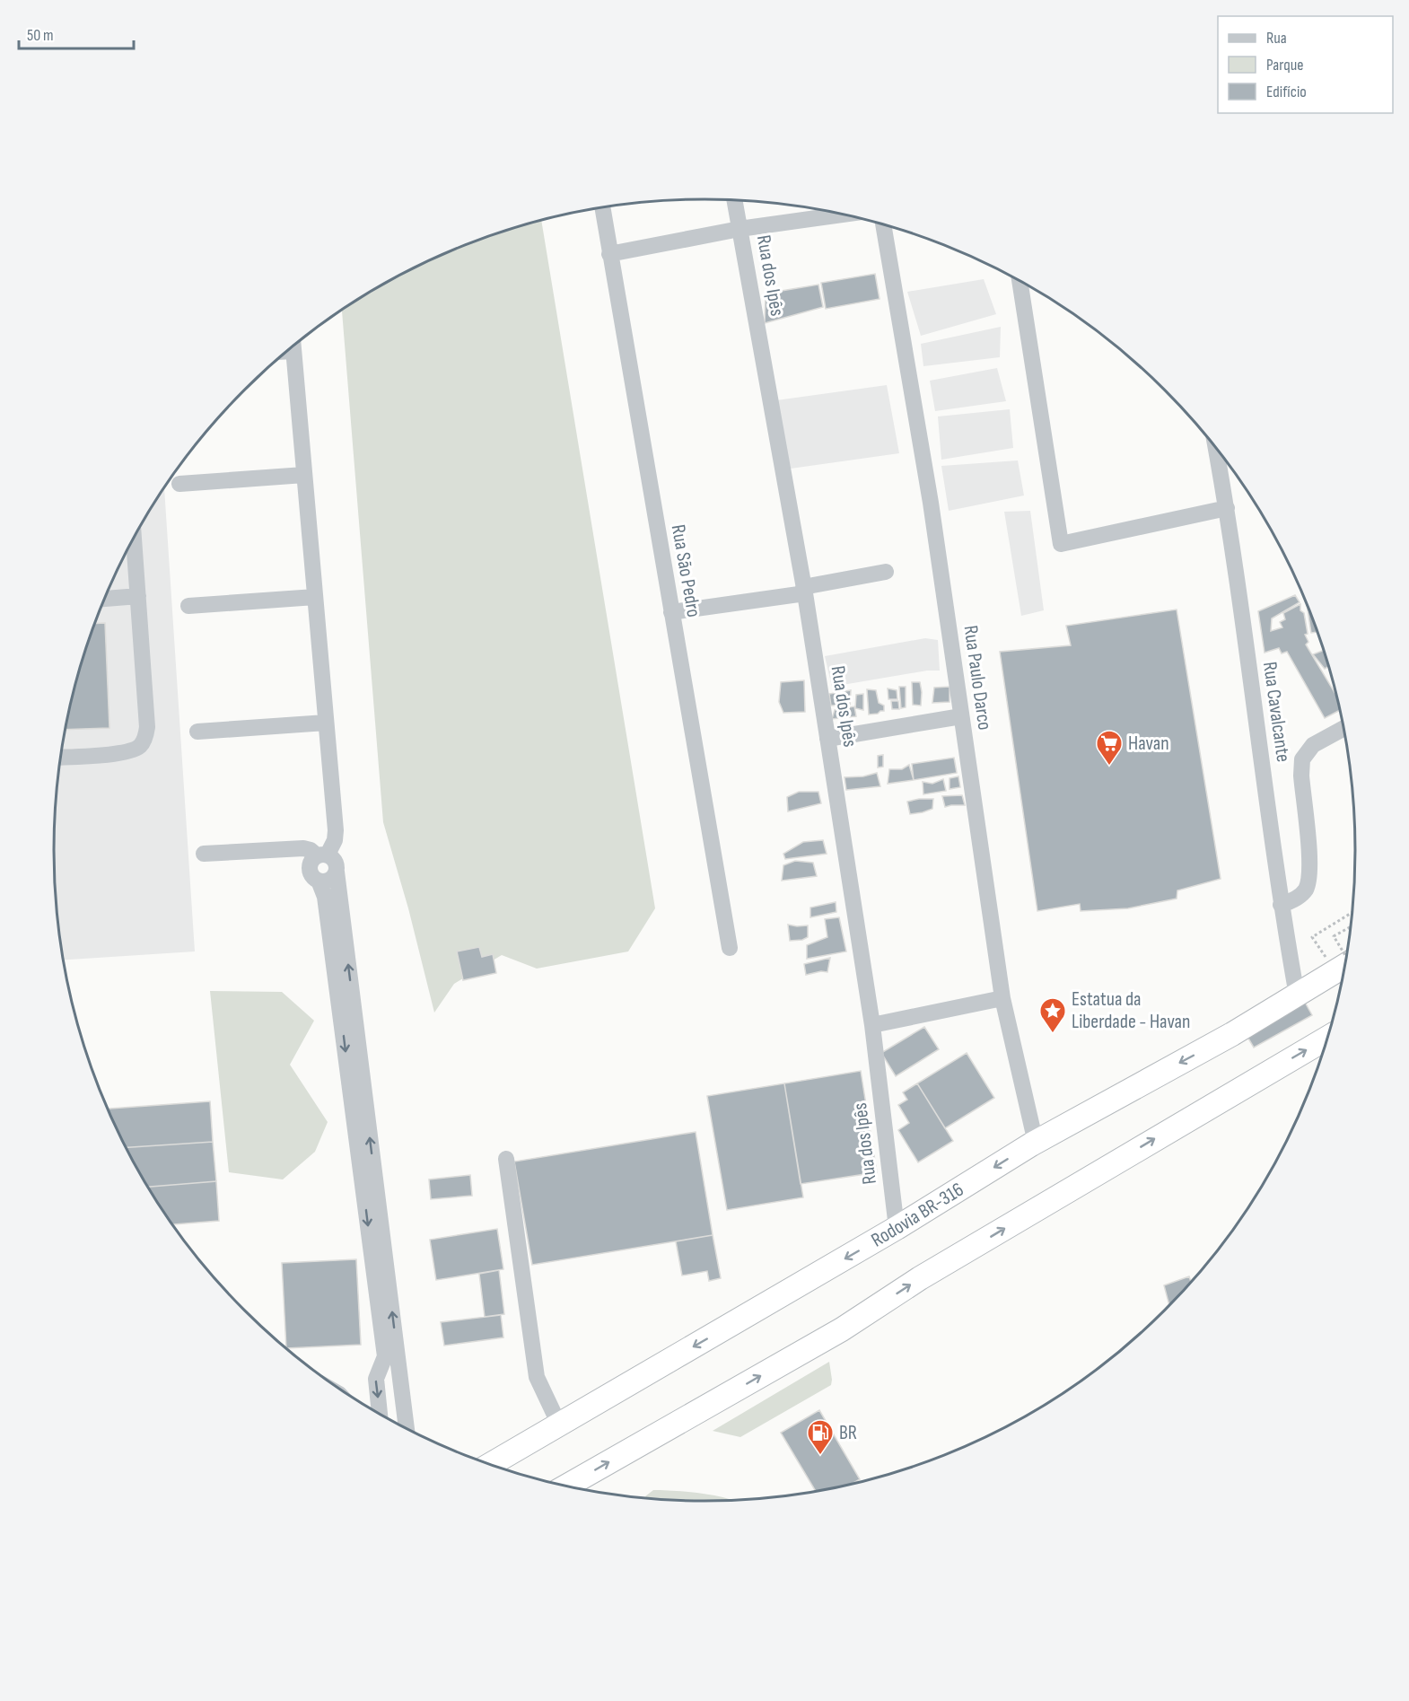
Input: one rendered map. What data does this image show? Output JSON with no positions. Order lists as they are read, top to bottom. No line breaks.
{"streets":{"highway":["Rodovia BR-316"],"street":["Rua dos Ipês","Rua São Pedro","Rua Paulo Darco","Rua Cavalcante"]},"crossings":[["Rua dos Ipês","Rodovia BR-316"],["Rua Paulo Darco","Rodovia BR-316"],["Rua Cavalcante","Rodovia BR-316"]],"places":{"supermarket":["Havan"],"place":["Estatua da Liberdade - Havan"],"fuel station":["BR"]},"legend":["Rua","Parque","Edifício"],"scale_bar":"50 m"}
